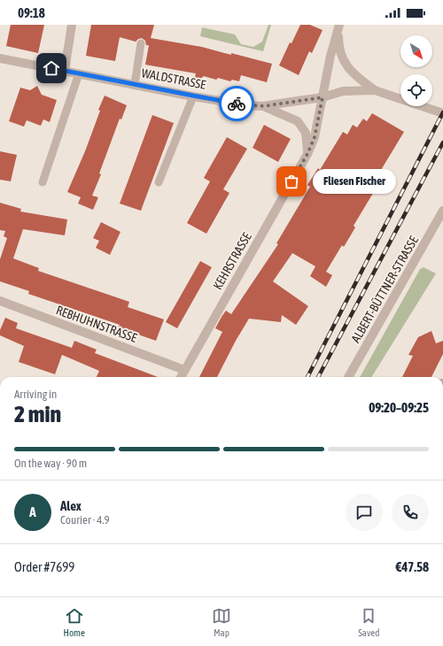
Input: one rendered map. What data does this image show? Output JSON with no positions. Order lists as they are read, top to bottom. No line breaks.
{"streets":{"street":["WALDSTRASSE","KEHRSTRASSE","ALBERT-BÜTTNER-STRASSE","REBHUHNSTRASSE"]},"crossings":[["WALDSTRASSE","KEHRSTRASSE"],["KEHRSTRASSE","REBHUHNSTRASSE"]],"places":["Fliesen Fischer"],"north":"bottom right","page":{"status":"09:18","bubble":"Fliesen Fischer","heading":["2 min","Arriving in","09:20–09:25"],"panel":["Alex","Courier · 4.9","Order #7699","€47.58"],"bar":"On the way · 90 m","round":"A","tabs":["Home","Map","Saved"]}}
